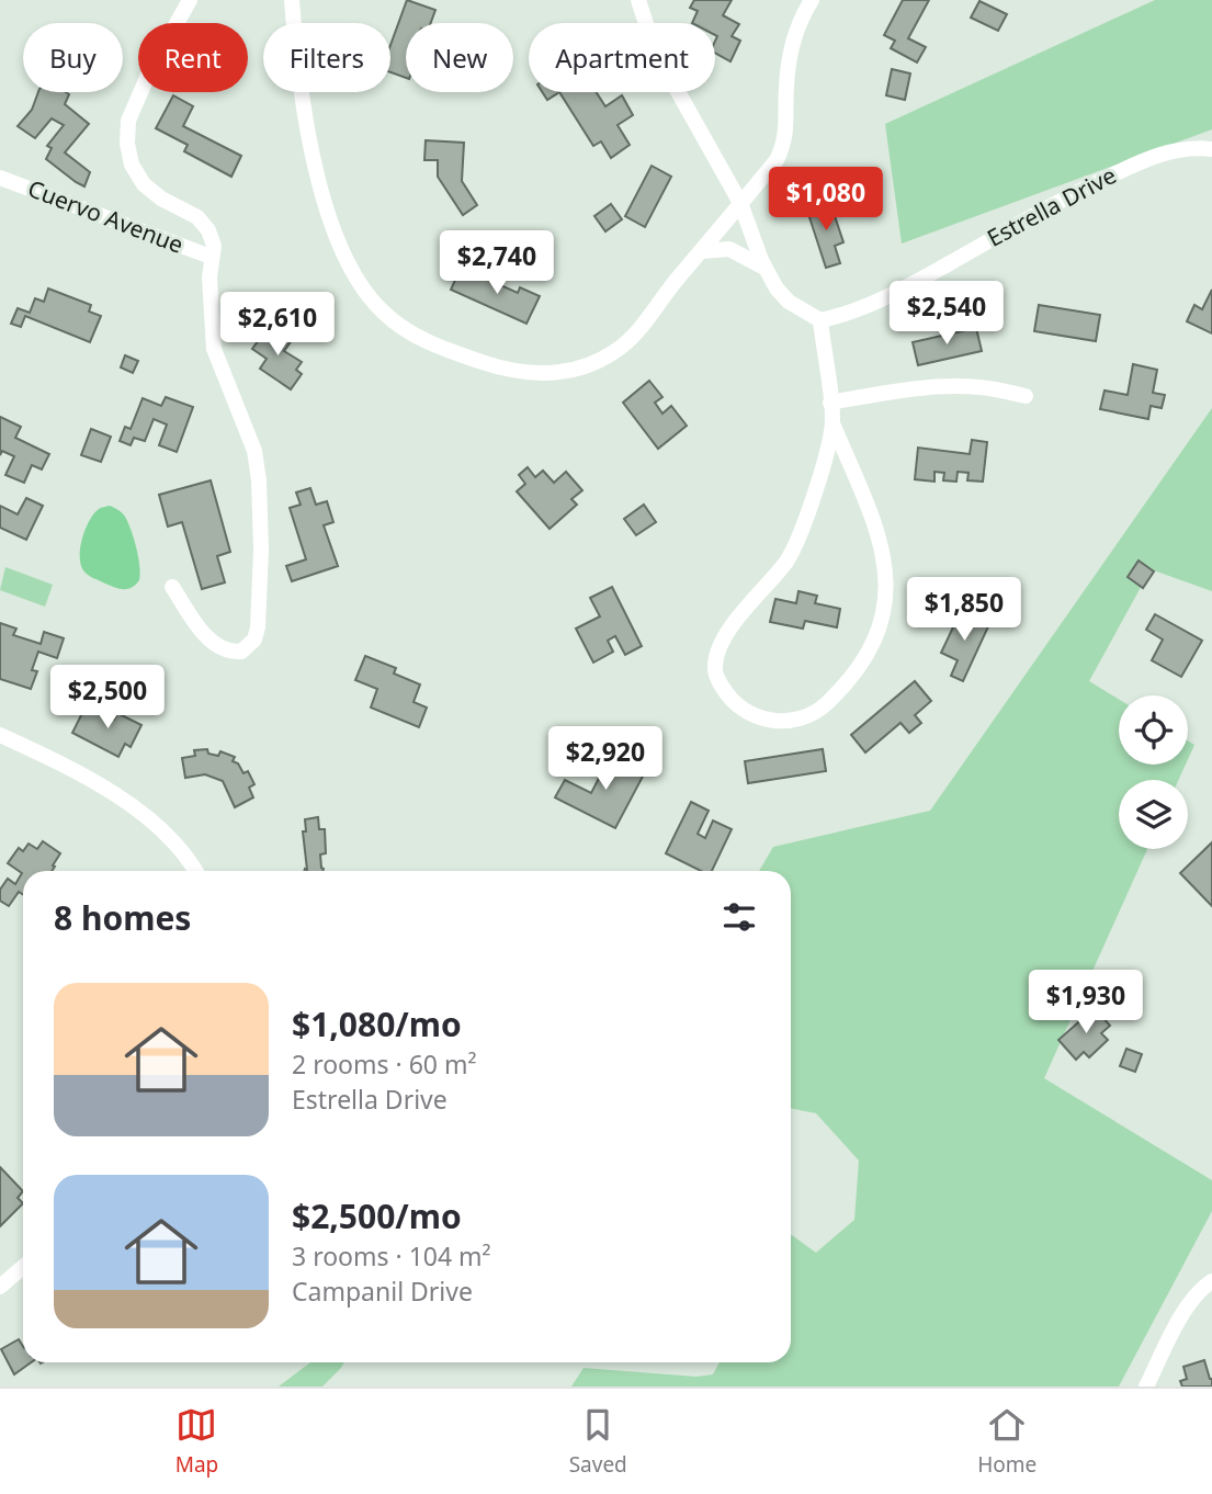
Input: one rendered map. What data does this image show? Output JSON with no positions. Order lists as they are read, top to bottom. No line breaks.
{"streets":{"street":["Estrella Drive","Cuervo Avenue"]},"page":{"chip":["Buy","Rent","Filters","New","Apartment"],"price":["$1,080","$2,740","$2,540","$2,610","$1,850","$2,500","$2,920","$1,930"],"heading":"8 homes","list":[{"name":"$1,080/mo","note":"2 rooms · 60 m² · Estrella Drive"},{"name":"$2,500/mo","note":"3 rooms · 104 m² · Campanil Drive"}],"tabs":["Map","Saved","Home"]}}
